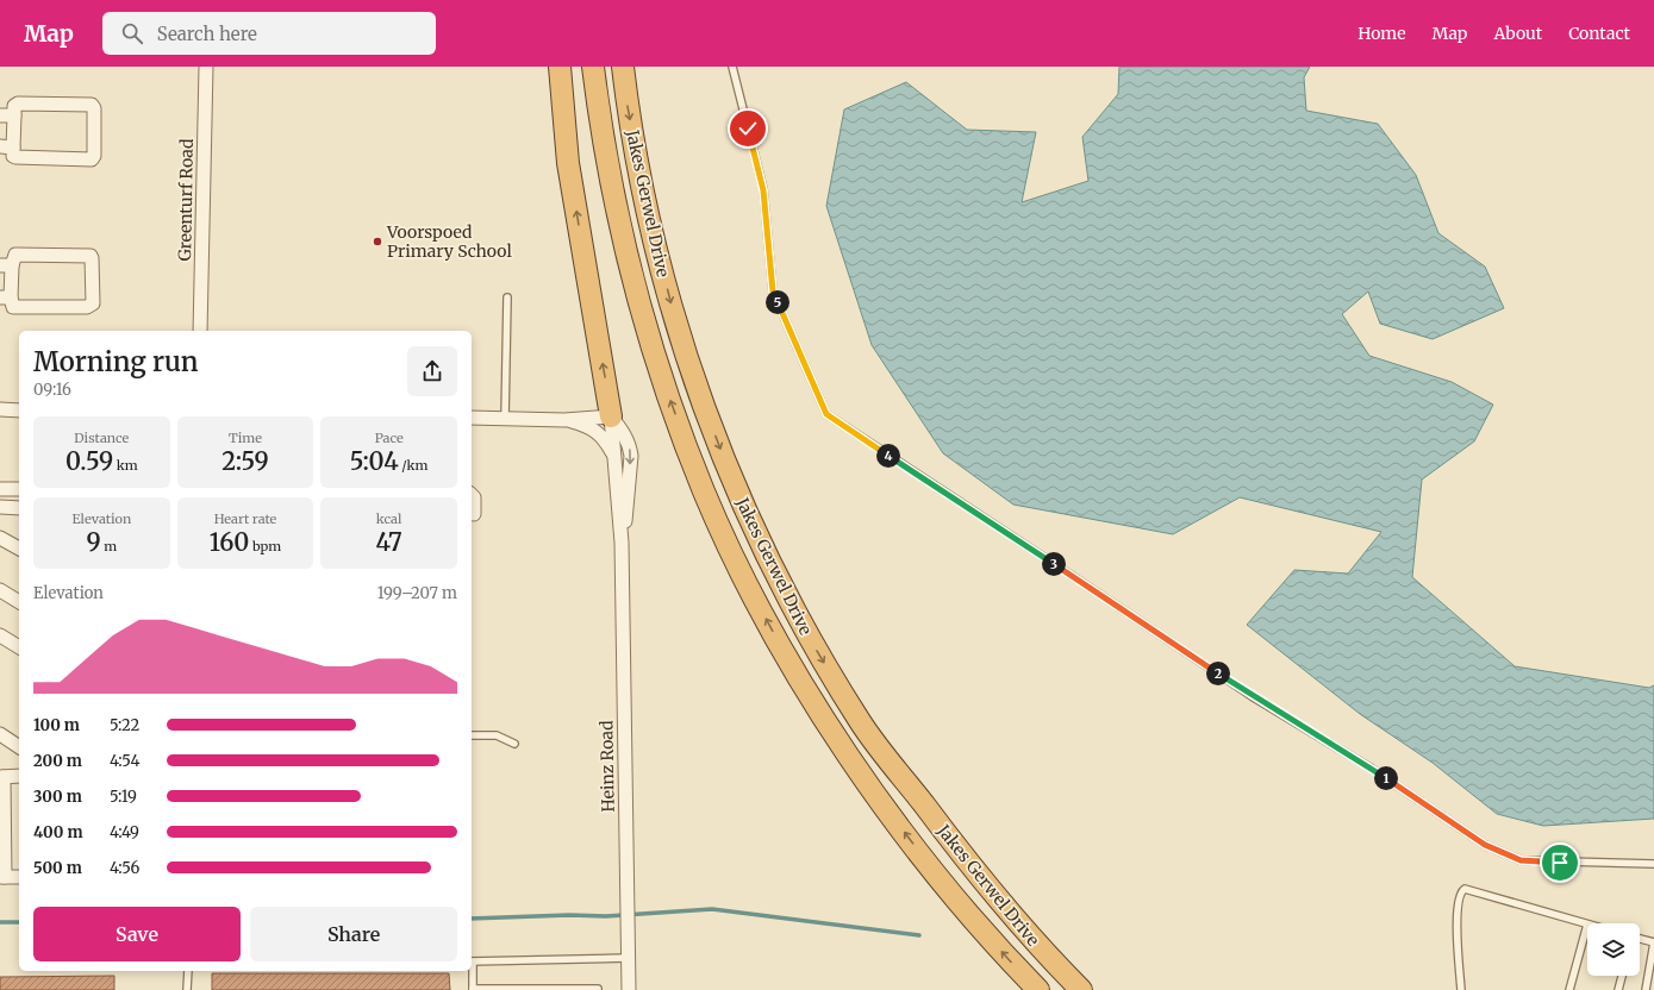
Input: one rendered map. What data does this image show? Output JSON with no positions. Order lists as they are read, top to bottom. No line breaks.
{"streets":{"highway":["Jakes Gerwel Drive"],"street":["Greenturf Road","Heinz Road"]},"places":["Voorspoed Primary School"],"page":{"header":"Map","search":"Search here","nav":["Home","Map","About","Contact"],"pins":["5","4","3","2","1"],"heading":["Morning run","09:16"],"stats":[["Distance","0.59 km"],["Time","2:59"],["Pace","5:04 /km"],["Elevation","9 m"],["Heart rate","160 bpm"],["kcal","47"]],"chart":["Elevation","199–207 m"],"list":[{"name":"100 m","note":"5:22"},{"name":"200 m","note":"4:54"},{"name":"300 m","note":"5:19"},{"name":"400 m","note":"4:49"},{"name":"500 m","note":"4:56"}],"buttons":["Save","Share"]}}
